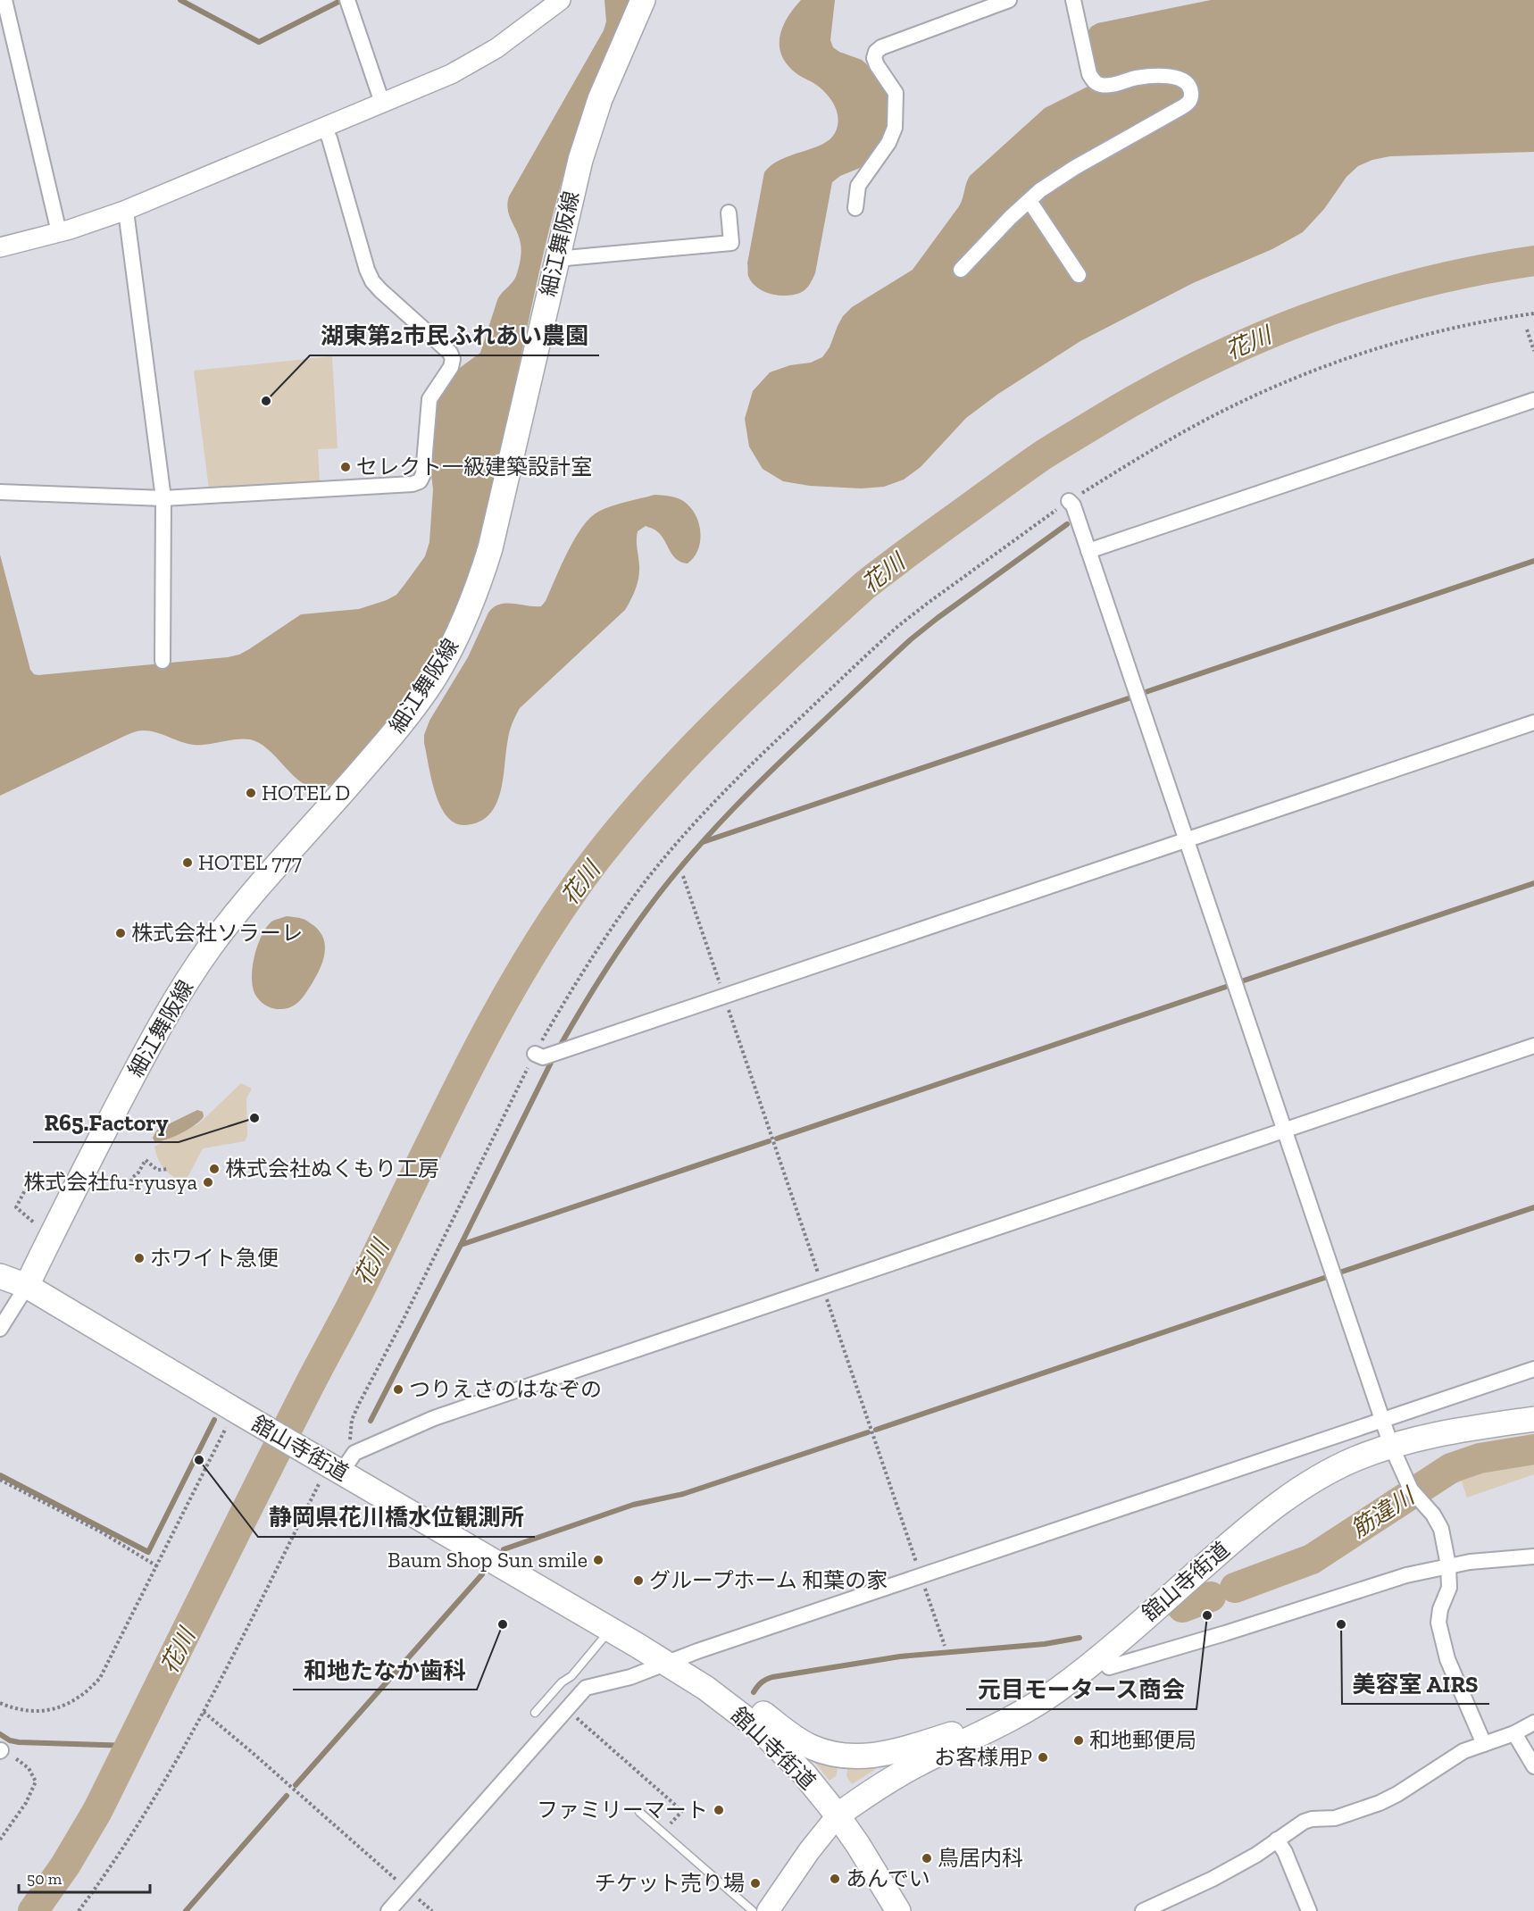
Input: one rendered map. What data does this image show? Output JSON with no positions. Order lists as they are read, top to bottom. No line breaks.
{"streets":{"main road":["細江舞阪線","舘山寺街道"]},"crossings":[["細江舞阪線","舘山寺街道"]],"water":["花川","筋違川"],"places":["湖東第2市民ふれあい農園","セレクト一級建築設計室","HOTEL D","HOTEL 777","株式会社ソラーレ","R65.Factory","株式会社ぬくもり工房","株式会社fu-ryusya","ホワイト急便","つりえさのはなぞの","静岡県花川橋水位観測所","Baum Shop Sun smile","グループホーム 和葉の家","元目モータース商会","和地たなか歯科","美容室 AIRS","和地郵便局","お客様用P","ファミリーマート","鳥居内科","あんでい","チケット売り場"],"scale_bar":"50 m"}
